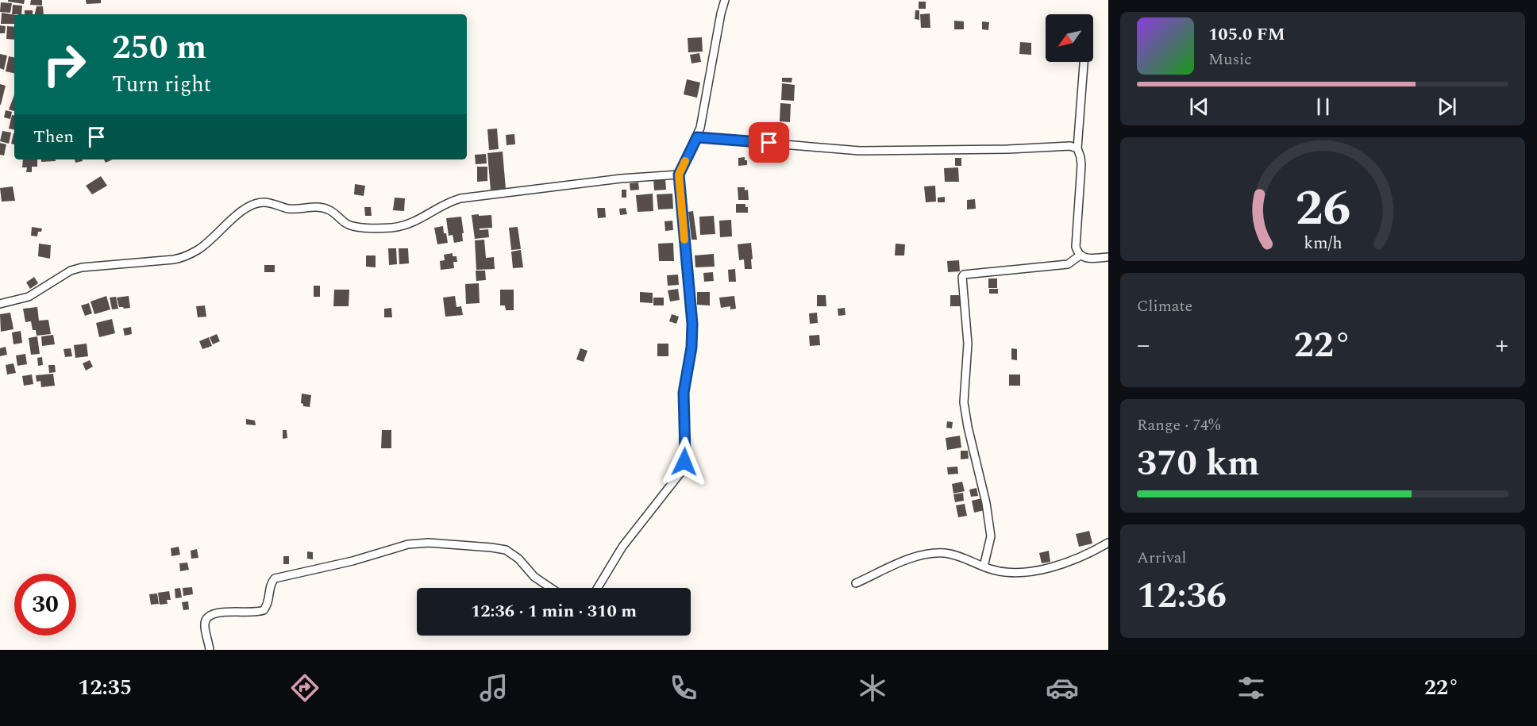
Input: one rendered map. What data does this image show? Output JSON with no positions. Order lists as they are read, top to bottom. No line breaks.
{"north":"bottom left","page":{"turn":["250 m","Turn right"],"song":["105.0 FM","Music"],"then":"Then","tile":["Climate",["Range · 74%","370 km"],["Arrival","12:36"]],"heat":["−","22°","+"],"limit":"30","trip":"12:36 · 1 min · 310 m","tabs":["12:35","22°"],"gauge":["26","km/h"]}}
